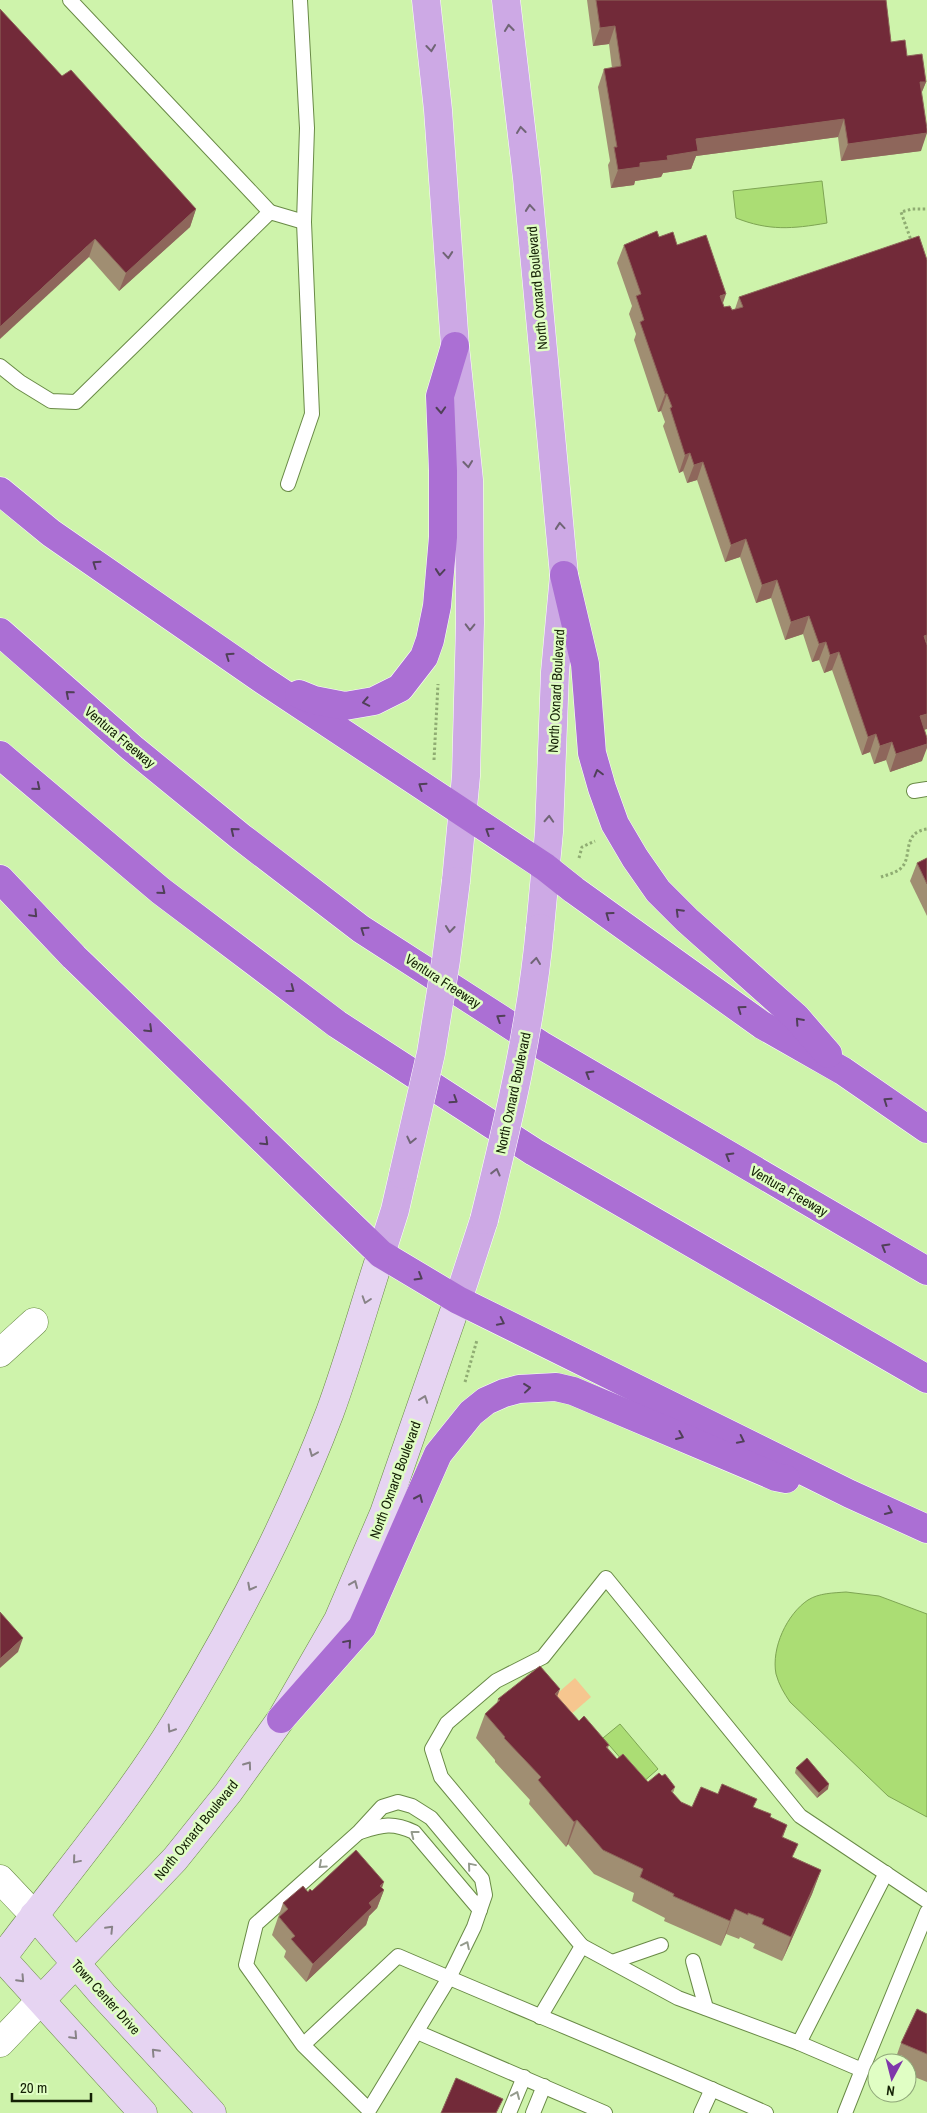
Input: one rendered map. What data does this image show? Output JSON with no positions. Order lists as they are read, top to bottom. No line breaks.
{"streets":{"highway":["Ventura Freeway"],"main road":["North Oxnard Boulevard","Town Center Drive"]},"crossings":[["North Oxnard Boulevard","Town Center Drive"]],"one_way":["Town Center Drive"],"scale_bar":"20 m","north":"bottom"}
